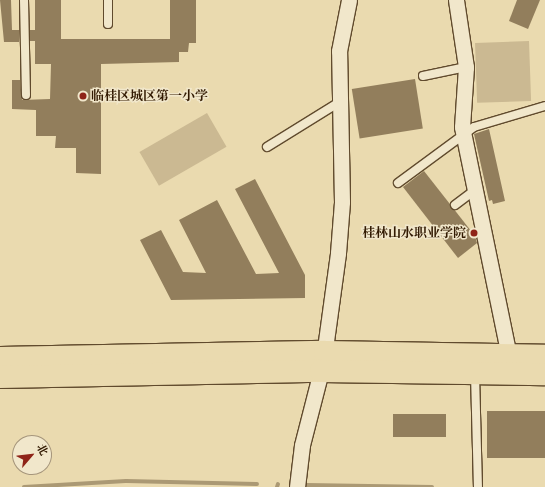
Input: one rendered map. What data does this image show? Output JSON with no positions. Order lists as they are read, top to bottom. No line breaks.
{"places":["临桂区城区第一小学","桂林山水职业学院"],"north":"top right"}
